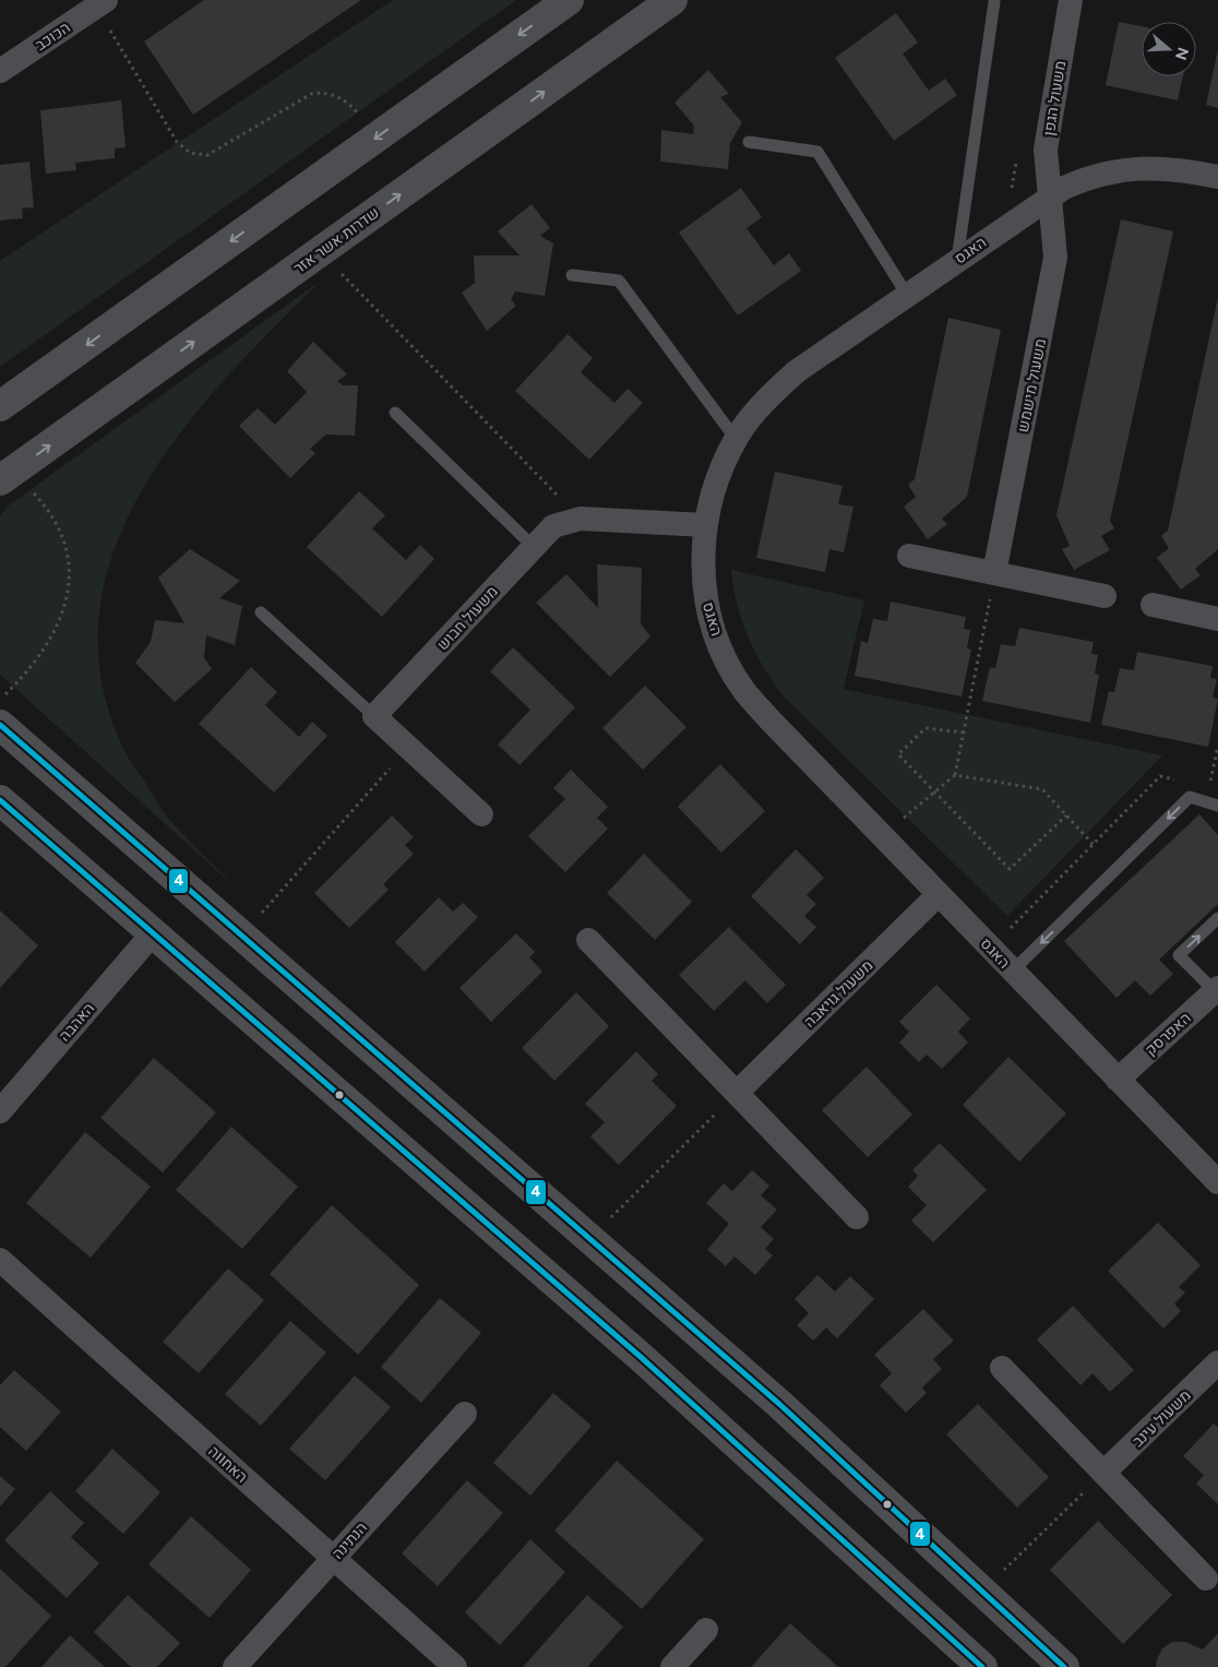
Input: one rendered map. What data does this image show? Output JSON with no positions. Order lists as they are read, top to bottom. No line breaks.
{"streets":{"street":["הכוכב","משעול הגפן","שדרות אשר אזר","האגס","משעול מישמש","משעול חבוש","משעול גויאבה","האהבה","האפרסק","משעול עינב","האחווה","הנתינה"]},"crossings":[["משעול הגפן","האגס"],["משעול הגפן","משעול מישמש"],["האגס","משעול מישמש"],["האגס","משעול חבוש"],["האגס","משעול גויאבה"],["האגס","האפרסק"],["האחווה","הנתינה"]],"lines":["transit line 4"],"north":"right"}
